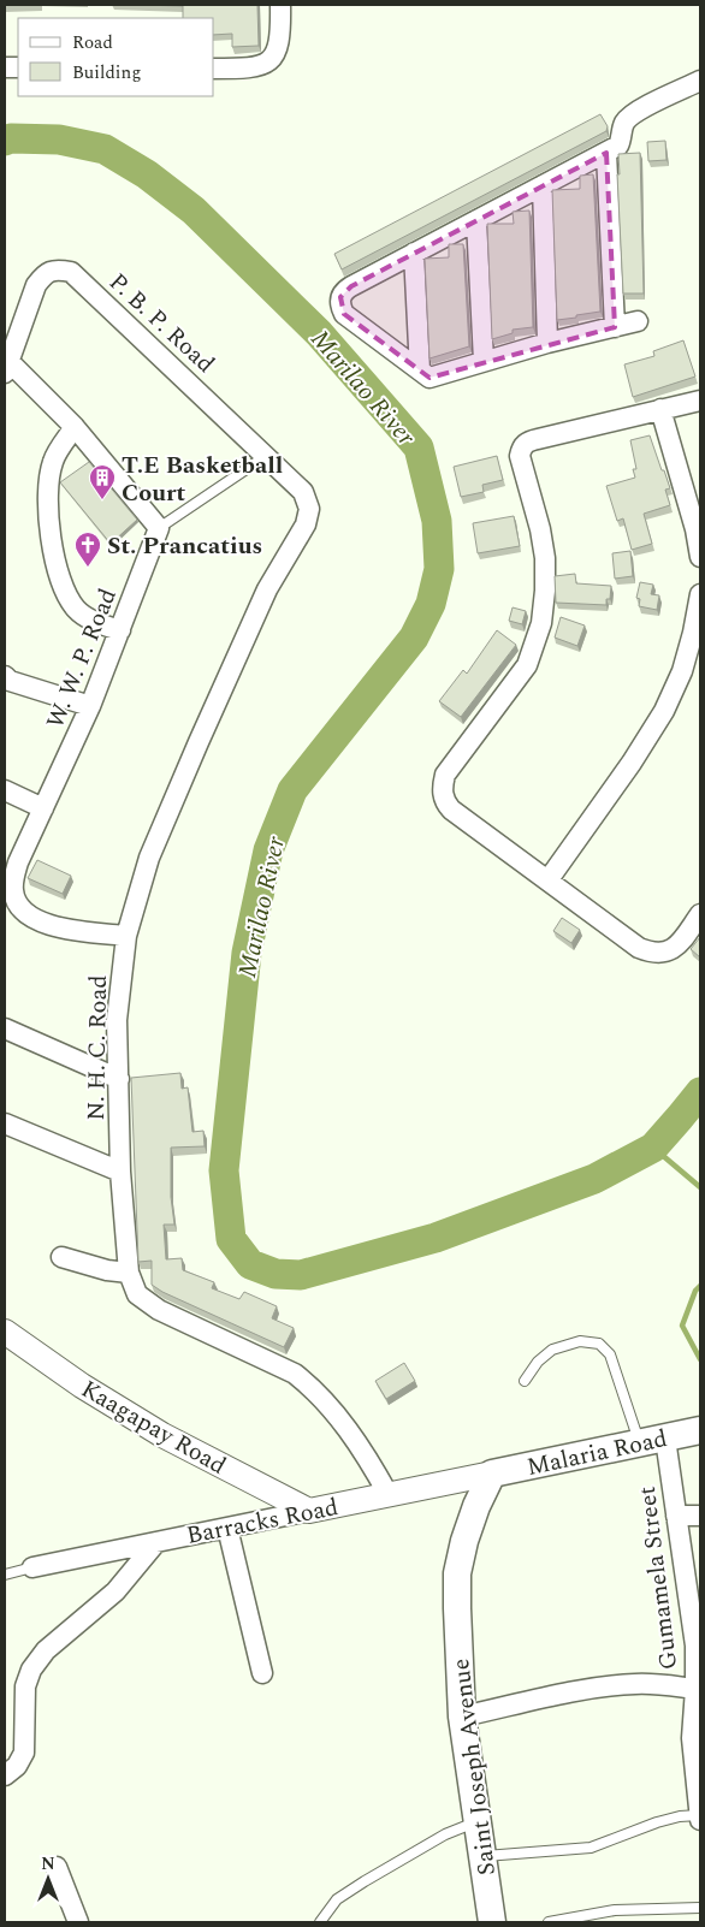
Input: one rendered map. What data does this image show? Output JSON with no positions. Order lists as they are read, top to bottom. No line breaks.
{"streets":{"main road":["Malaria Road","Saint Joseph Avenue"],"street":["P. B. P. Road","W. W. P. Road","N. H. C. Road","Kaagapay Road","Barracks Road","Gumamela Street"]},"crossings":[["P. B. P. Road","N. H. C. Road"],["W. W. P. Road","N. H. C. Road"],["N. H. C. Road","Barracks Road"],["Kaagapay Road","Barracks Road"],["Malaria Road","Barracks Road"],["Malaria Road","Gumamela Street"],["Malaria Road","Saint Joseph Avenue"],["Barracks Road","Saint Joseph Avenue"]],"water":["Marilao River"],"places":{"building":["T.E Basketball Court"],"church":["St. Prancatius"]},"legend":["Road","Building"],"north":"top"}
